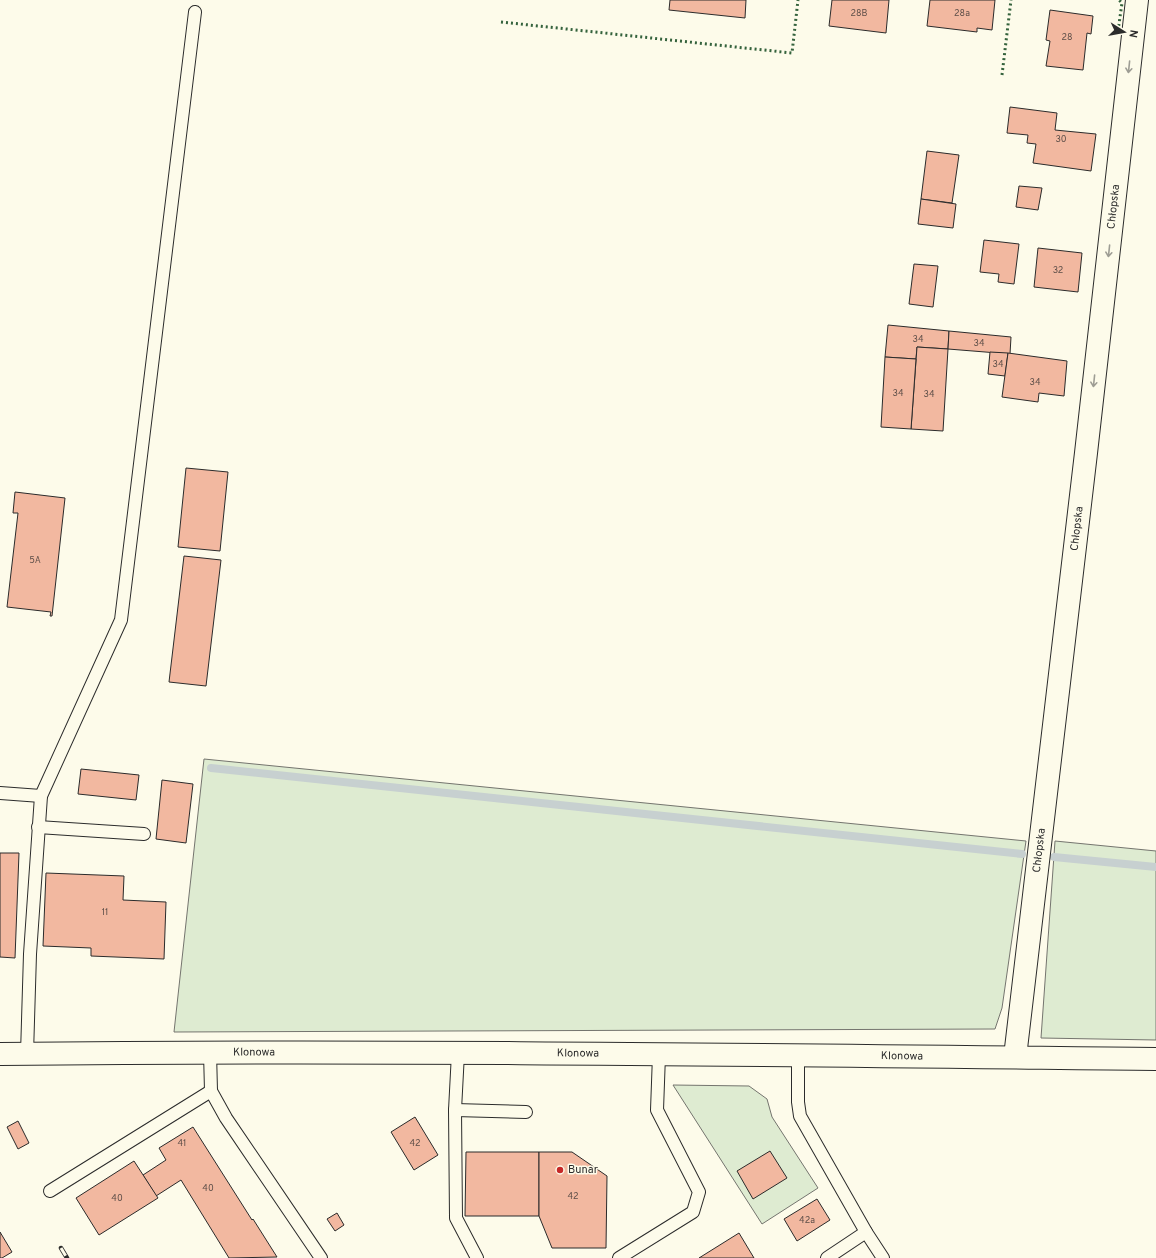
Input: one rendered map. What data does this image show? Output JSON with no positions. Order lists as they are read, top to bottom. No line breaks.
{"streets":{"street":["Chłopska","Klonowa"]},"crossings":[["Chłopska","Klonowa"]],"one_way":["Chłopska"],"places":["Bunar"],"house_numbers":["28B","28a","28","30","32","34","34","34","34","34","34","5A","11","41","42","40","42","40","42a"],"north":"right"}
